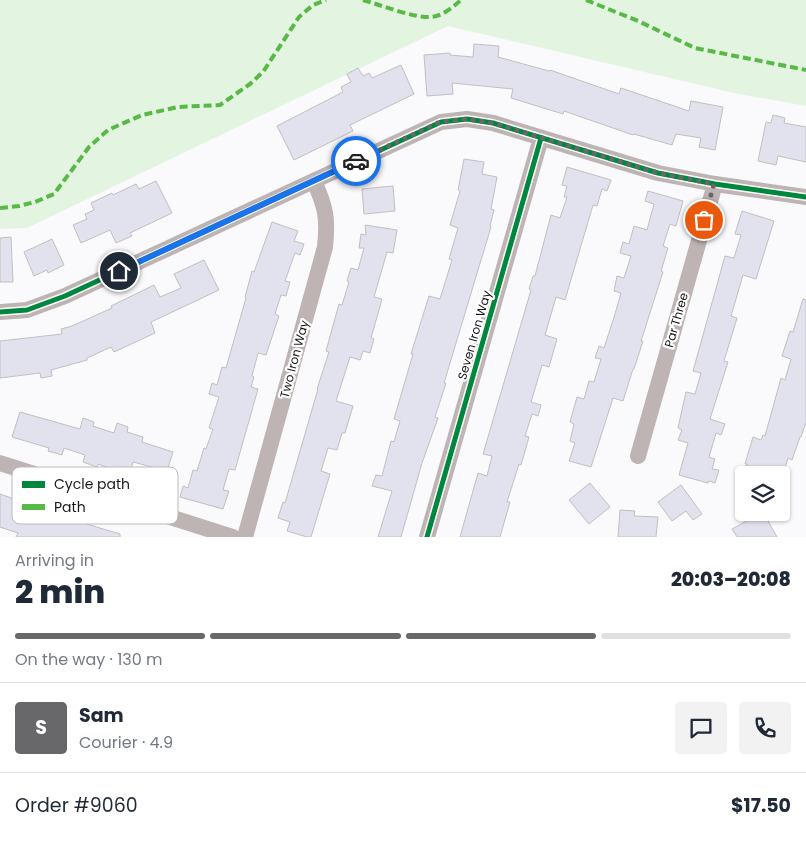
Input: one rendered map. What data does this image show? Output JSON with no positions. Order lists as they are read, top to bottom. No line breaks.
{"streets":{"street":["Par Three","Seven Iron Way","Two Iron Way"]},"legend":["Cycle path","Path"],"page":{"heading":["2 min","Arriving in","20:03–20:08"],"panel":["Sam","Courier · 4.9","Order #9060","$17.50"],"bar":"On the way · 130 m","round":"S"}}
